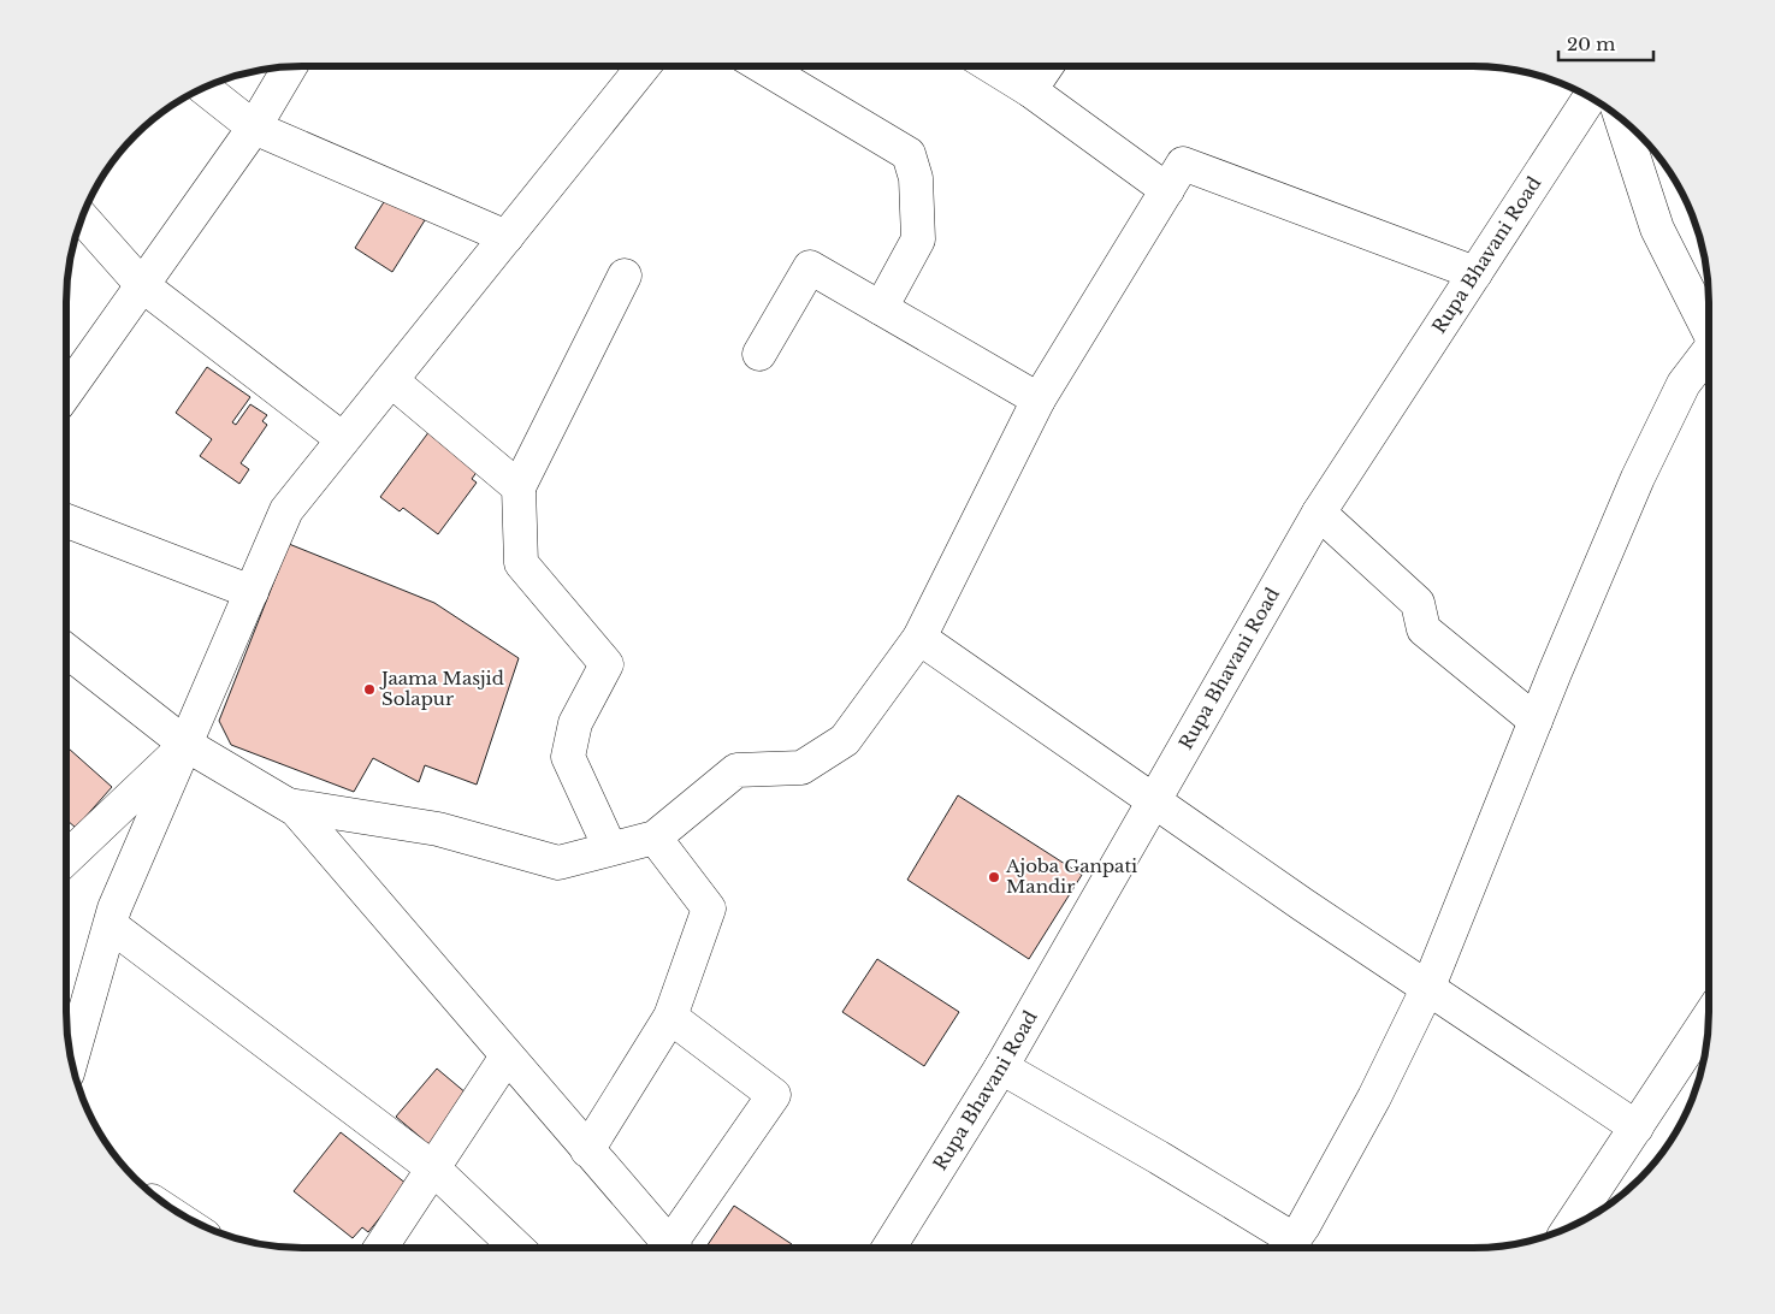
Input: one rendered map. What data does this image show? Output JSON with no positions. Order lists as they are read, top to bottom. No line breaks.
{"streets":{"street":["Rupa Bhavani Road"]},"places":["Jaama Masjid Solapur","Ajoba Ganpati Mandir"],"scale_bar":"20 m"}
